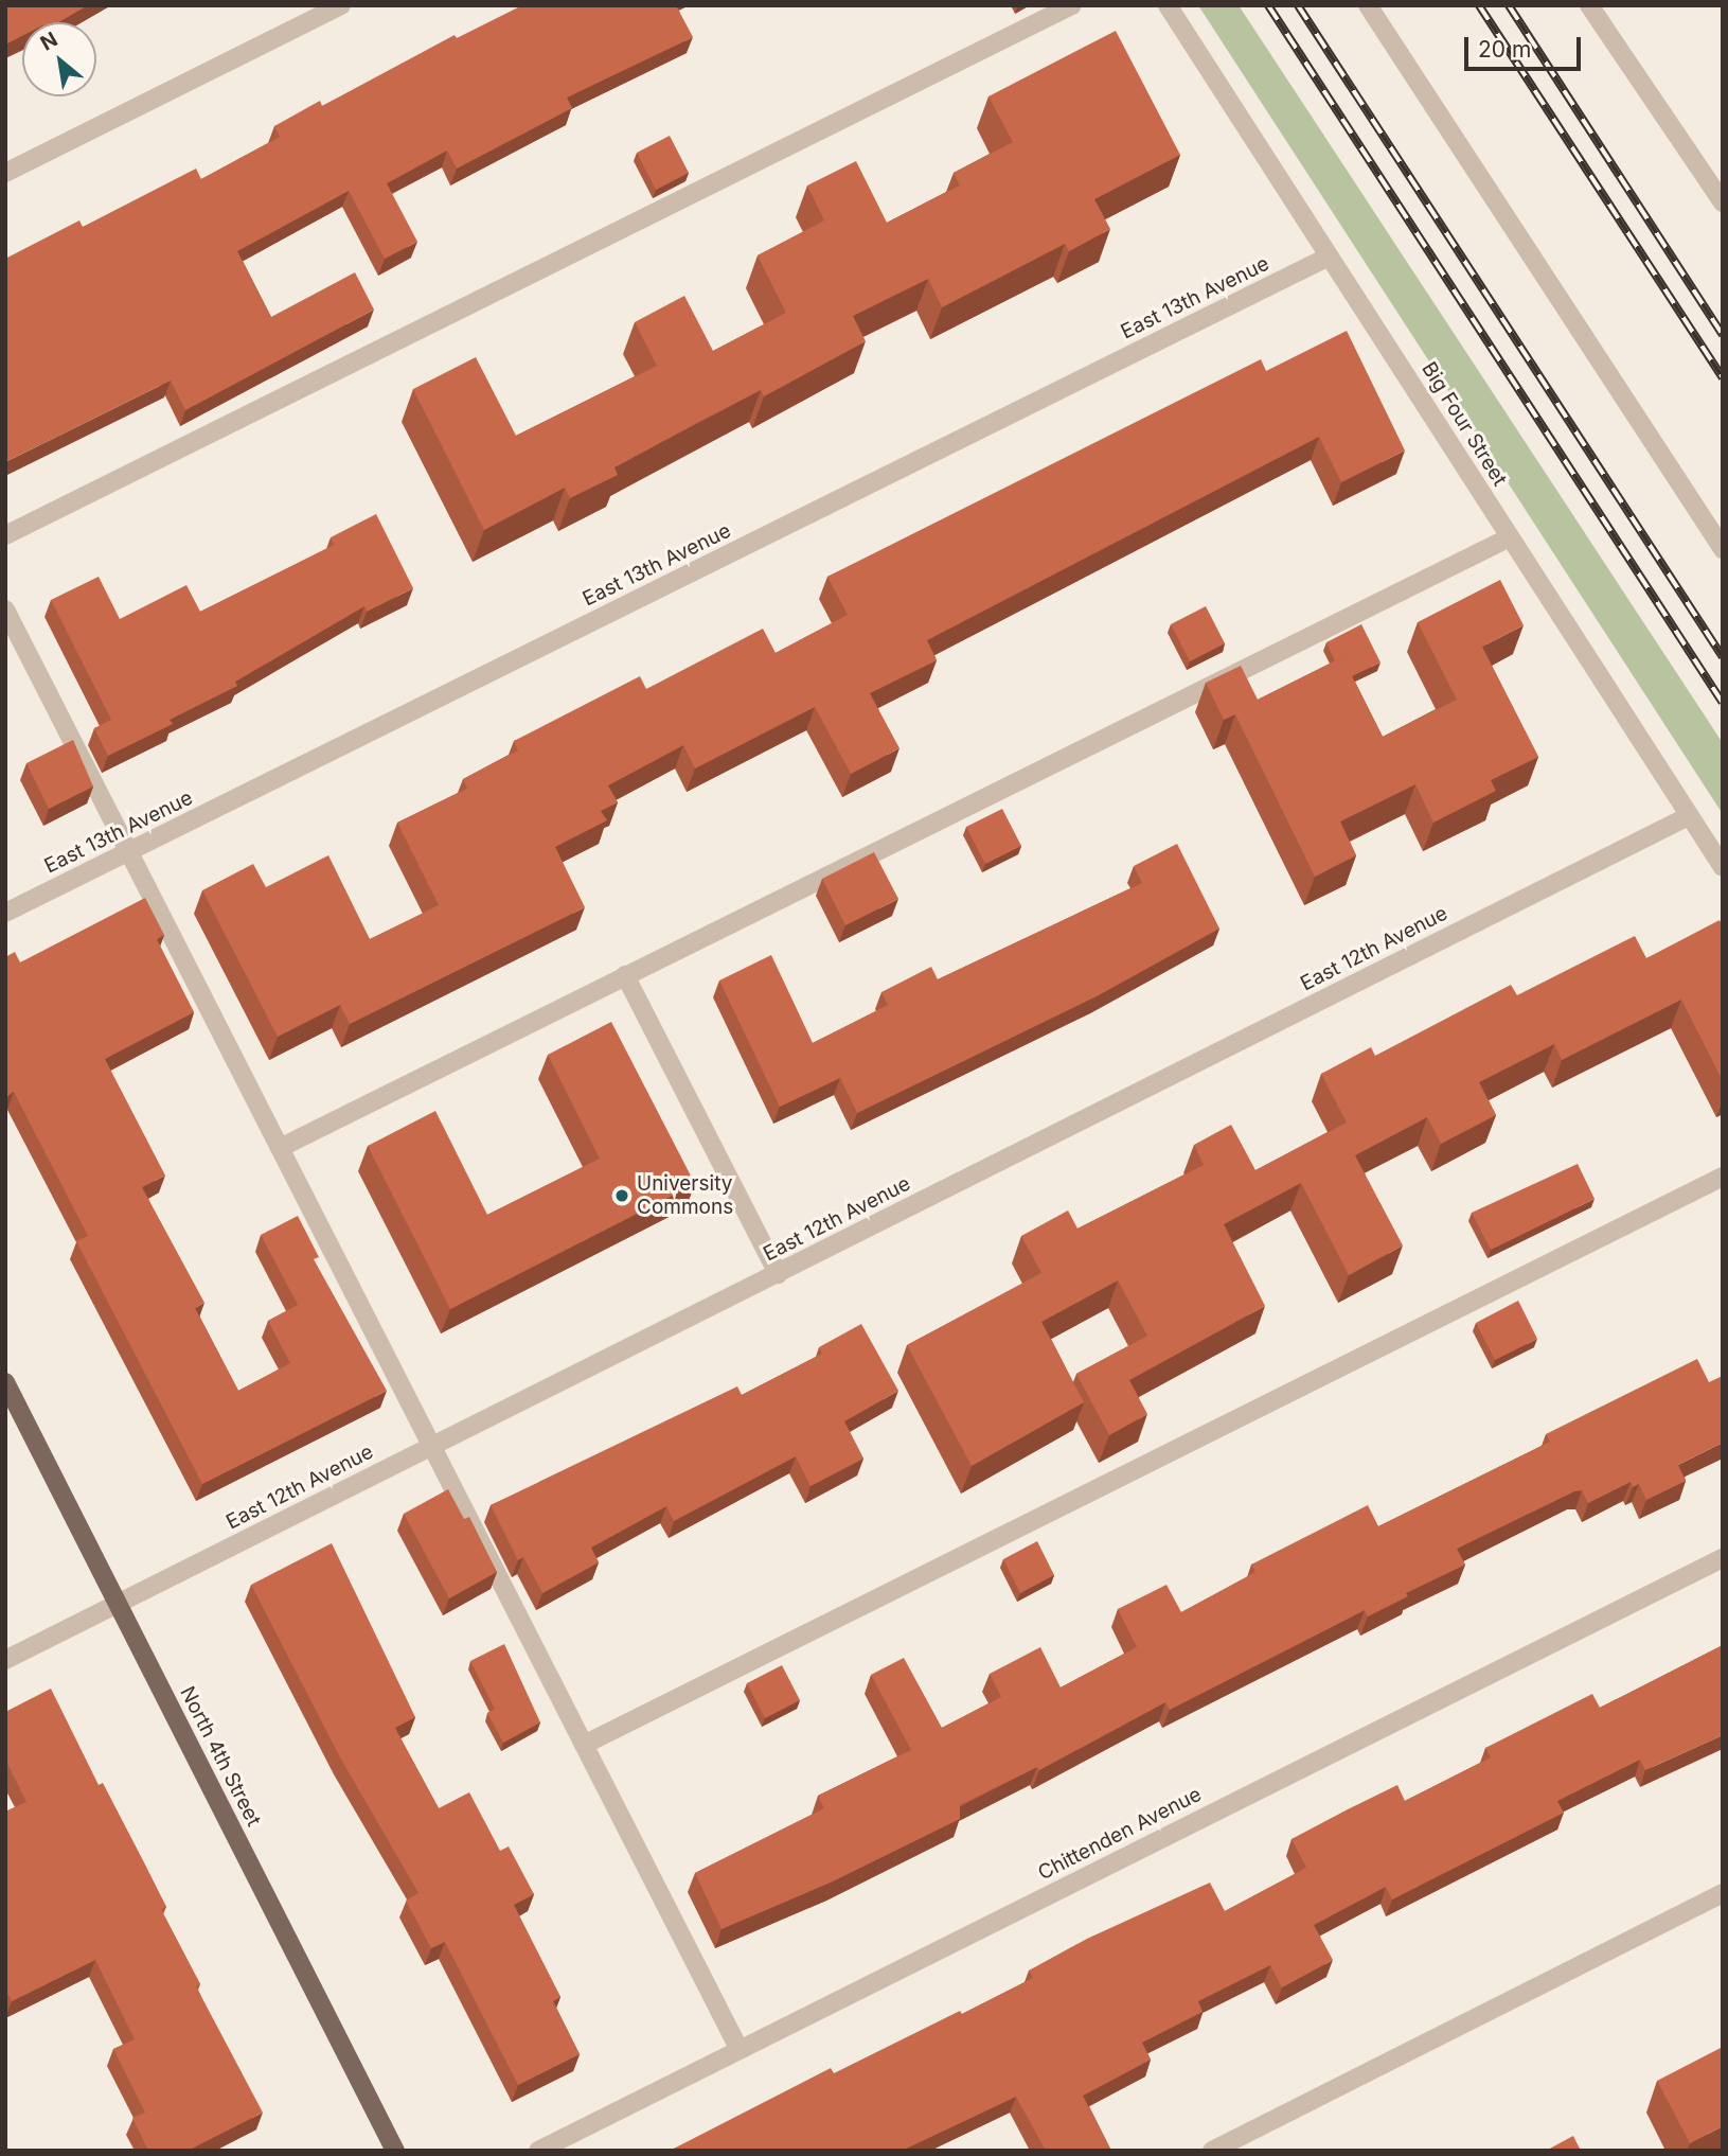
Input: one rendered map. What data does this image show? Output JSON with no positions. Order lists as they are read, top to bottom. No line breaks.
{"streets":{"main road":["North 4th Street"],"street":["East 13th Avenue","Big Four Street","East 12th Avenue","Chittenden Avenue"]},"crossings":[["East 13th Avenue","Big Four Street"],["Big Four Street","East 12th Avenue"],["East 12th Avenue","North 4th Street"]],"places":["University Commons"],"scale_bar":"20 m","north":"top left"}
